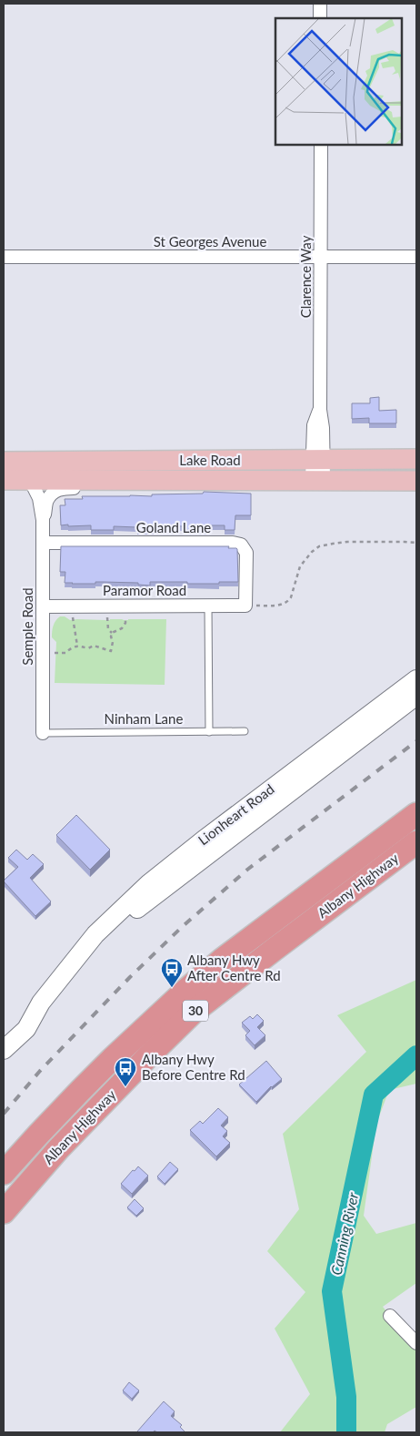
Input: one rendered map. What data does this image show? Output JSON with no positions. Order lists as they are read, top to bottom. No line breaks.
{"streets":{"highway":["Albany Highway","30"],"main road":["Lake Road","Lionheart Road"],"street":["St Georges Avenue","Clarence Way","Goland Lane","Paramor Road","Semple Road"],"lane":["Ninham Lane"]},"crossings":[["St Georges Avenue","Clarence Way"],["Clarence Way","Lake Road"],["Lake Road","Semple Road"],["Goland Lane","Paramor Road"],["Goland Lane","Semple Road"],["Paramor Road","Semple Road"],["Semple Road","Ninham Lane"]],"water":["Canning River"],"places":{"bus stop":["Albany Hwy After Centre Rd","Albany Hwy Before Centre Rd"]}}
